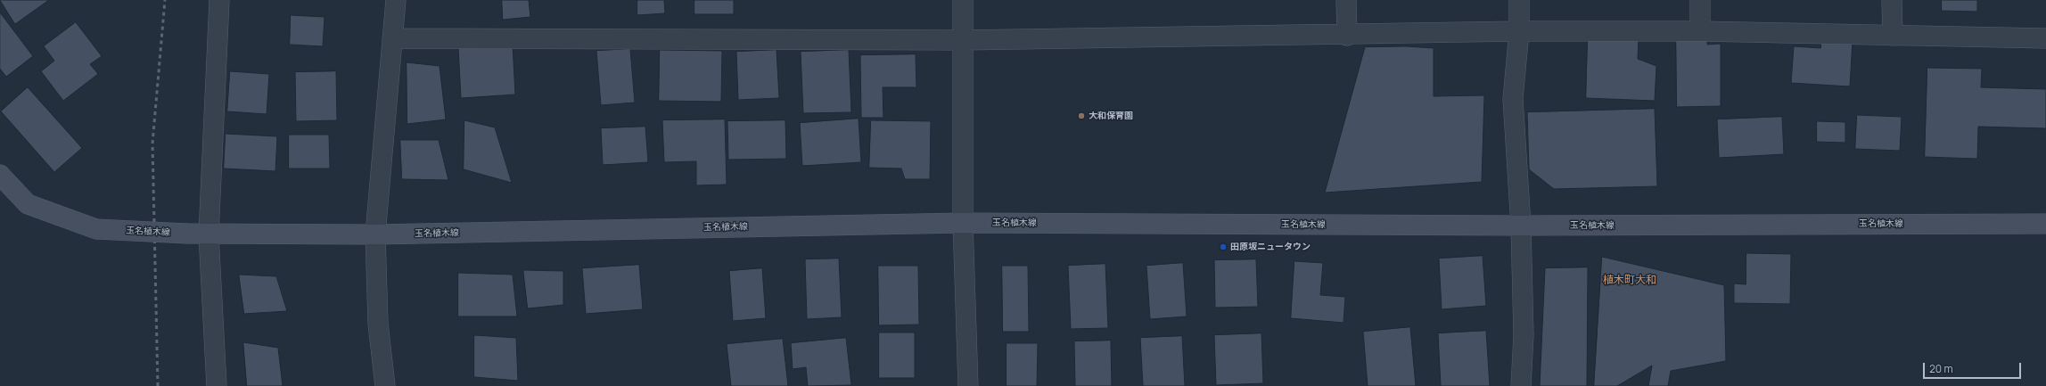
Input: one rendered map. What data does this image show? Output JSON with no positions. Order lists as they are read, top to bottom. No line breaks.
{"streets":{"main road":["玉名植木線"]},"districts":["植木町大和"],"places":["大和保育園","田原坂ニュータウン"],"scale_bar":"20 m"}
